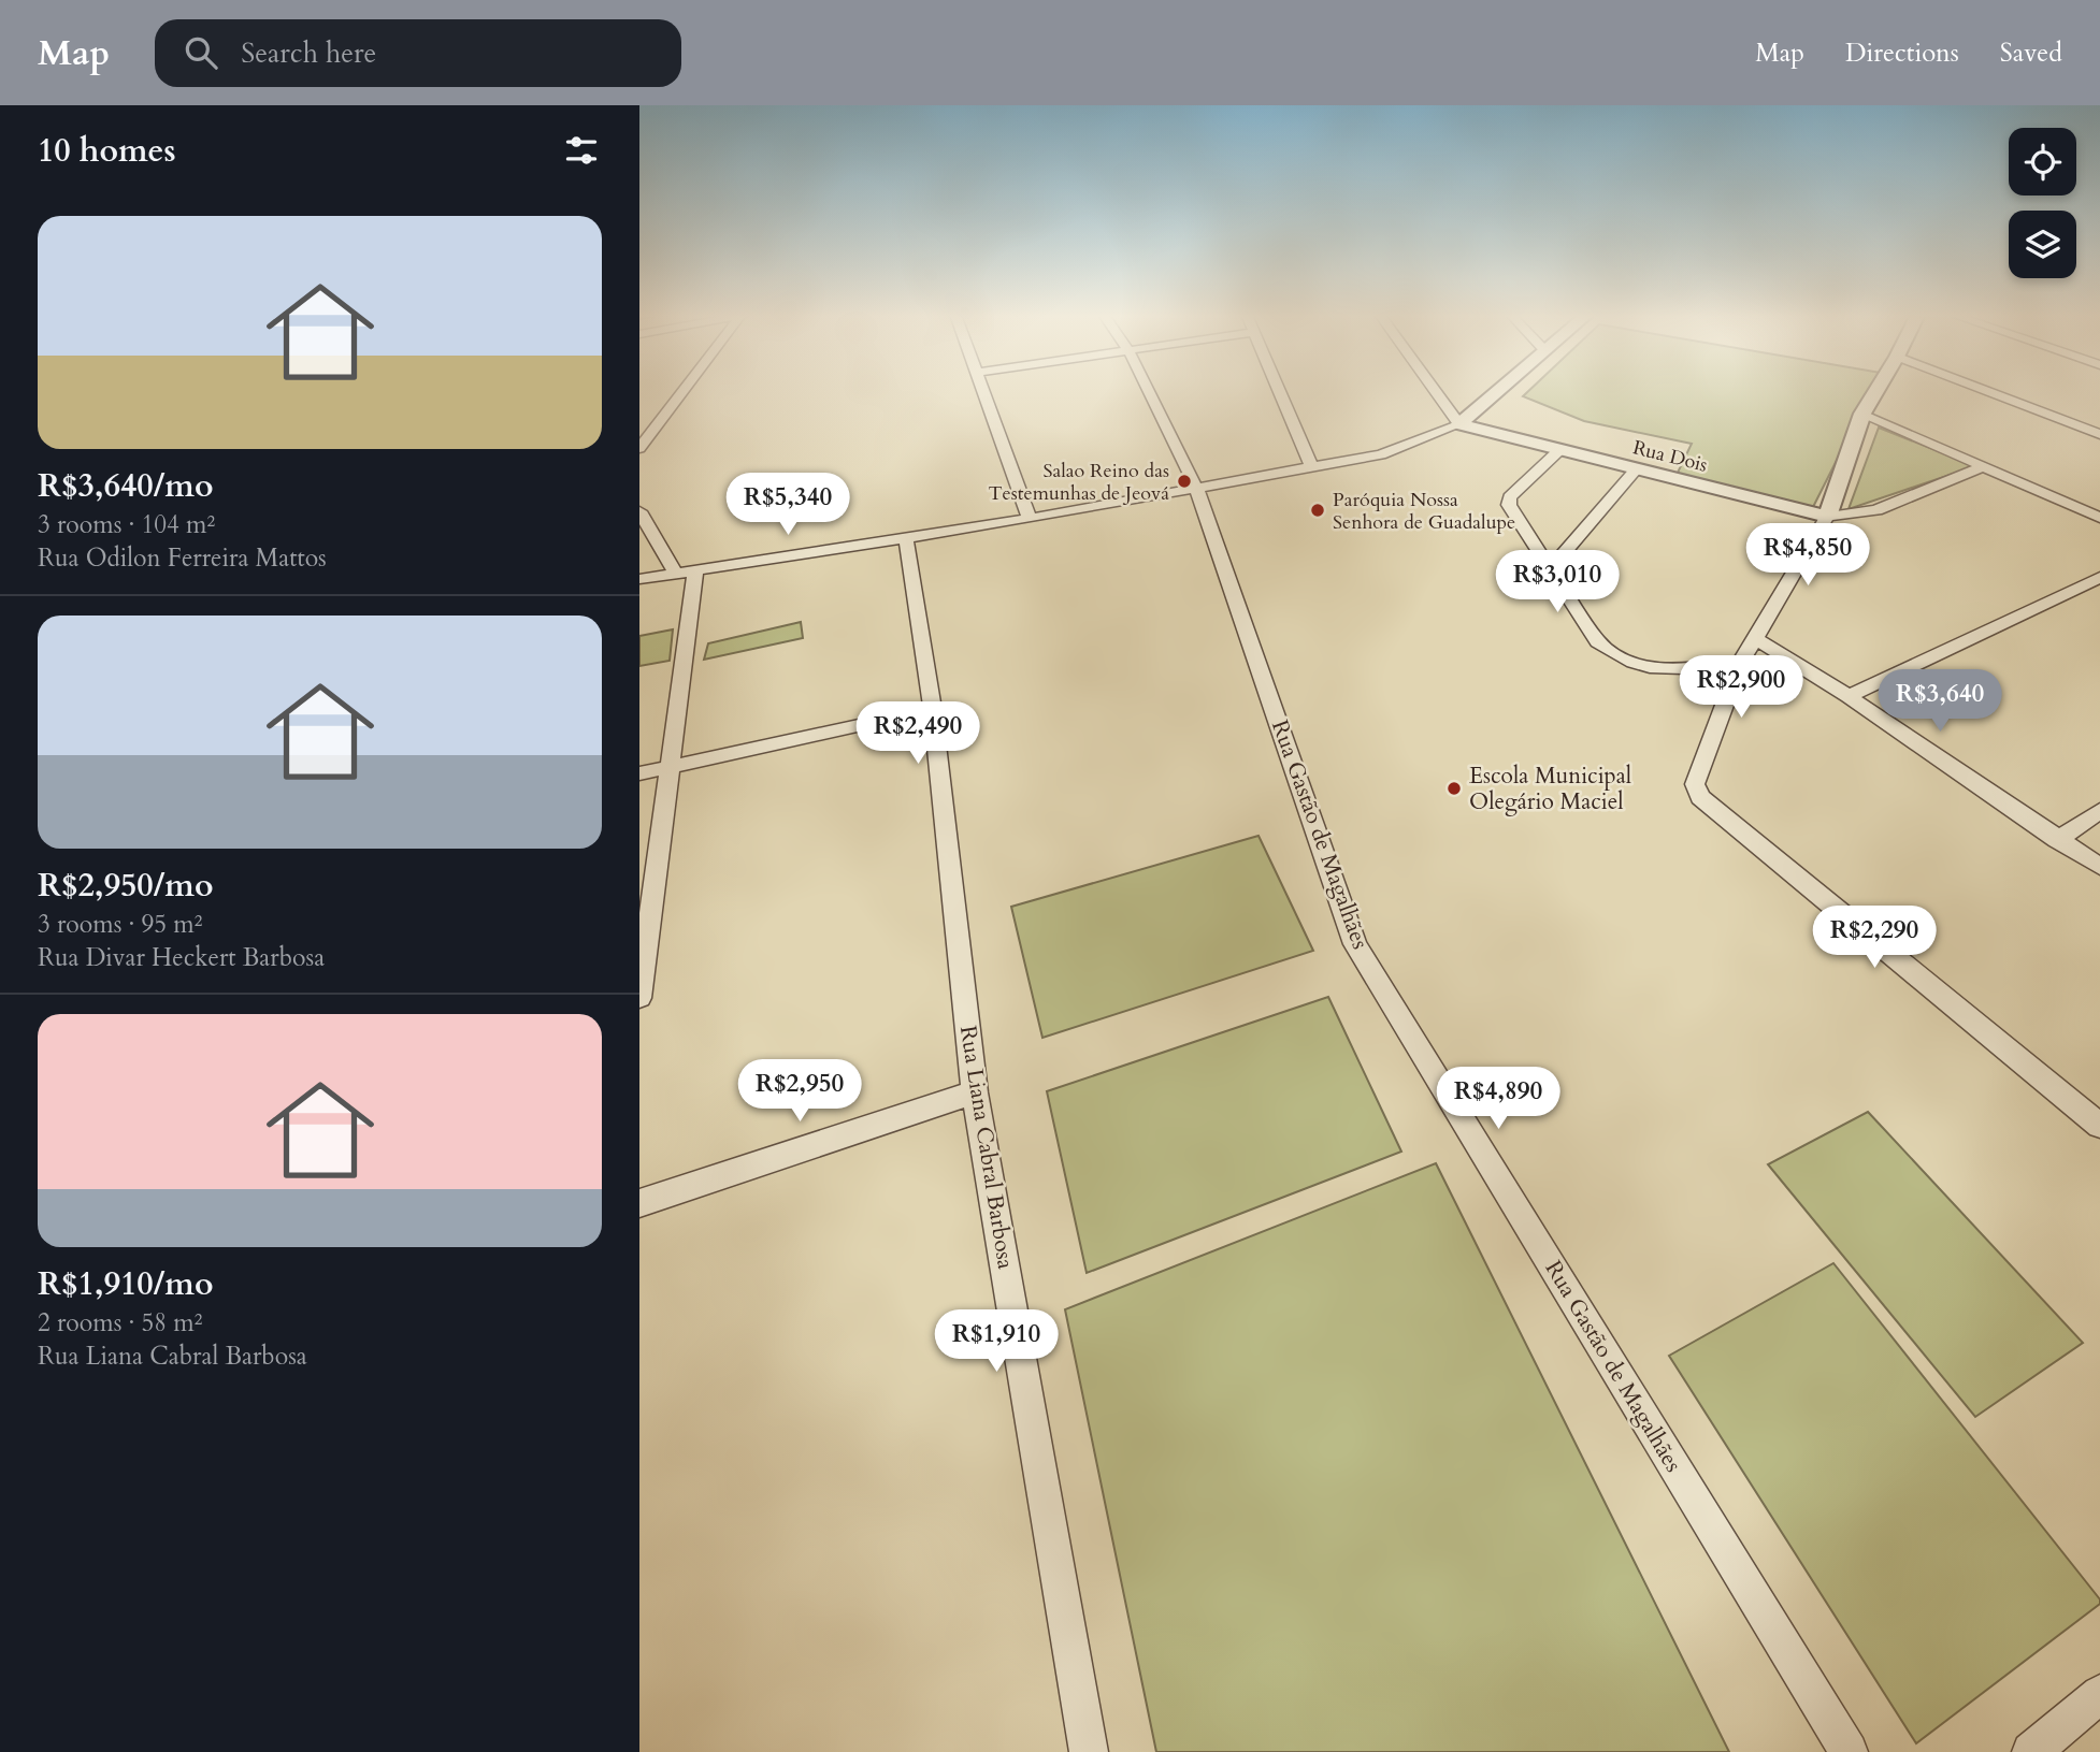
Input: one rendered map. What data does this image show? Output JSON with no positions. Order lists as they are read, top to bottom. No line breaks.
{"streets":{"street":["Rua Dois","Rua Gastão de Magalhães","Rua Liana Cabral Barbosa"]},"places":["Salao Reino das Testemunhas de Jeová","Paróquia Nossa Senhora de Guadalupe","Escola Municipal Olegário Maciel"],"page":{"header":"Map","search":"Search here","nav":["Map","Directions","Saved"],"heading":"10 homes","list":[{"name":"R$3,640/mo","note":"3 rooms · 104 m² · Rua Odilon Ferreira Mattos"},{"name":"R$2,950/mo","note":"3 rooms · 95 m² · Rua Divar Heckert Barbosa"},{"name":"R$1,910/mo","note":"2 rooms · 58 m² · Rua Liana Cabral Barbosa"}],"price":["R$5,340","R$4,850","R$3,010","R$2,900","R$3,640","R$2,490","R$2,290","R$2,950","R$4,890","R$1,910"]}}
